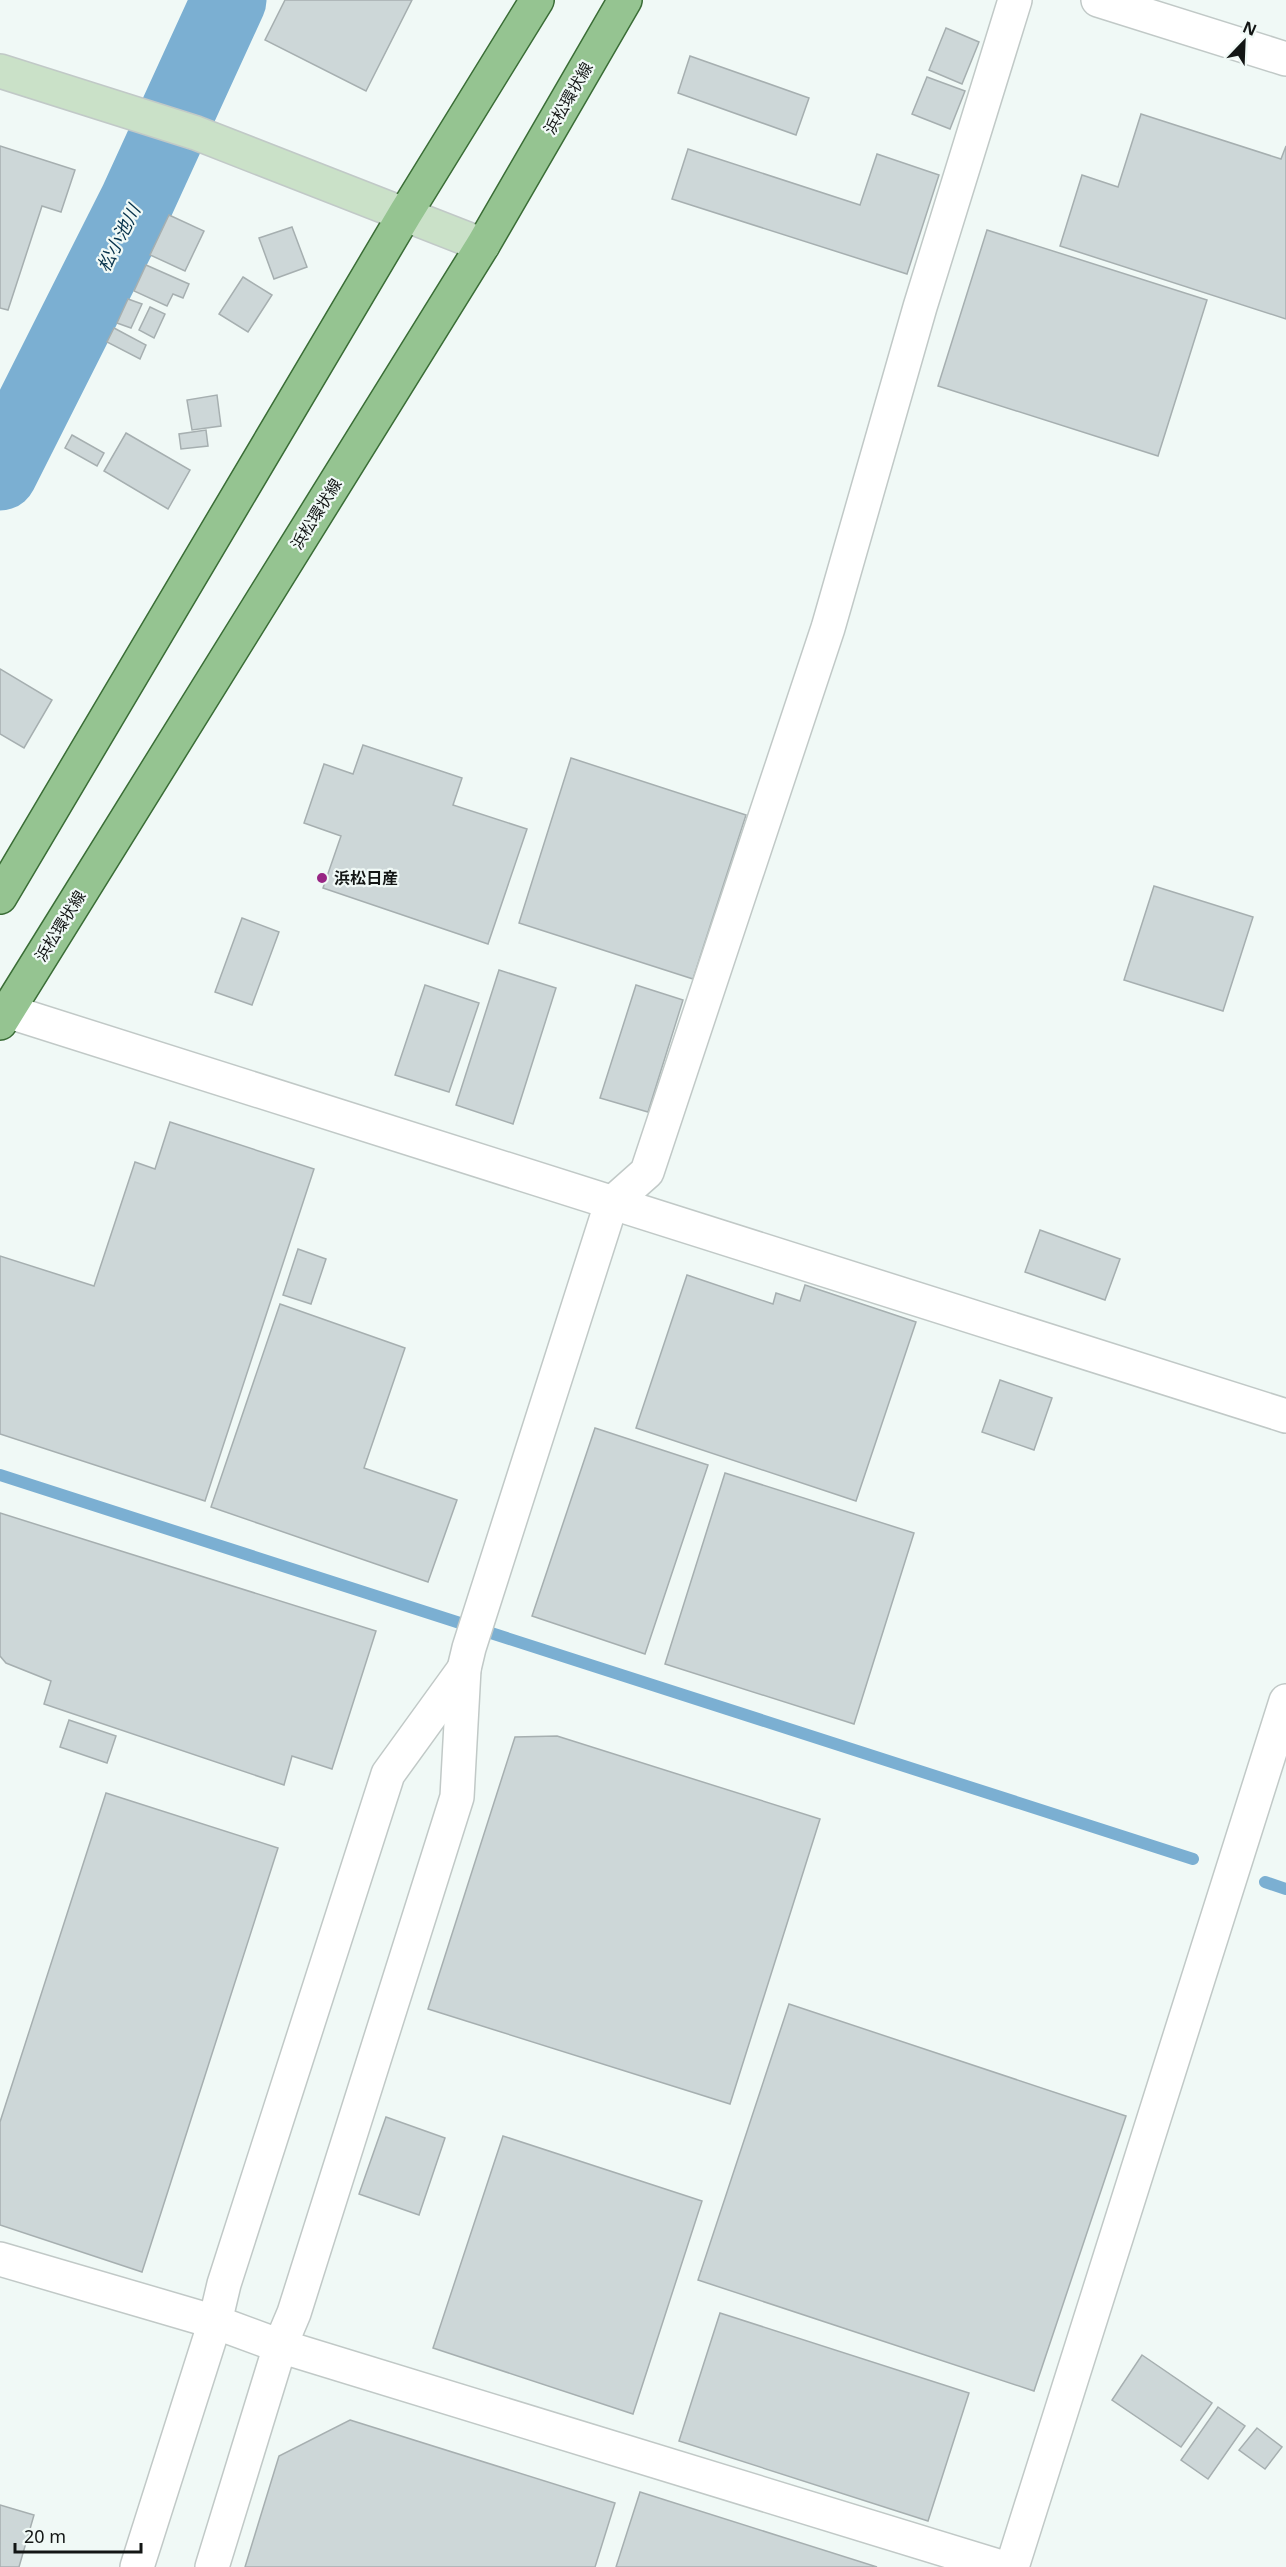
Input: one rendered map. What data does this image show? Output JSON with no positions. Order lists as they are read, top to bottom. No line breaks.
{"streets":{"main road":["浜松環状線"]},"water":["松小池川"],"places":["浜松日産"],"scale_bar":"20 m","north":"top right"}
